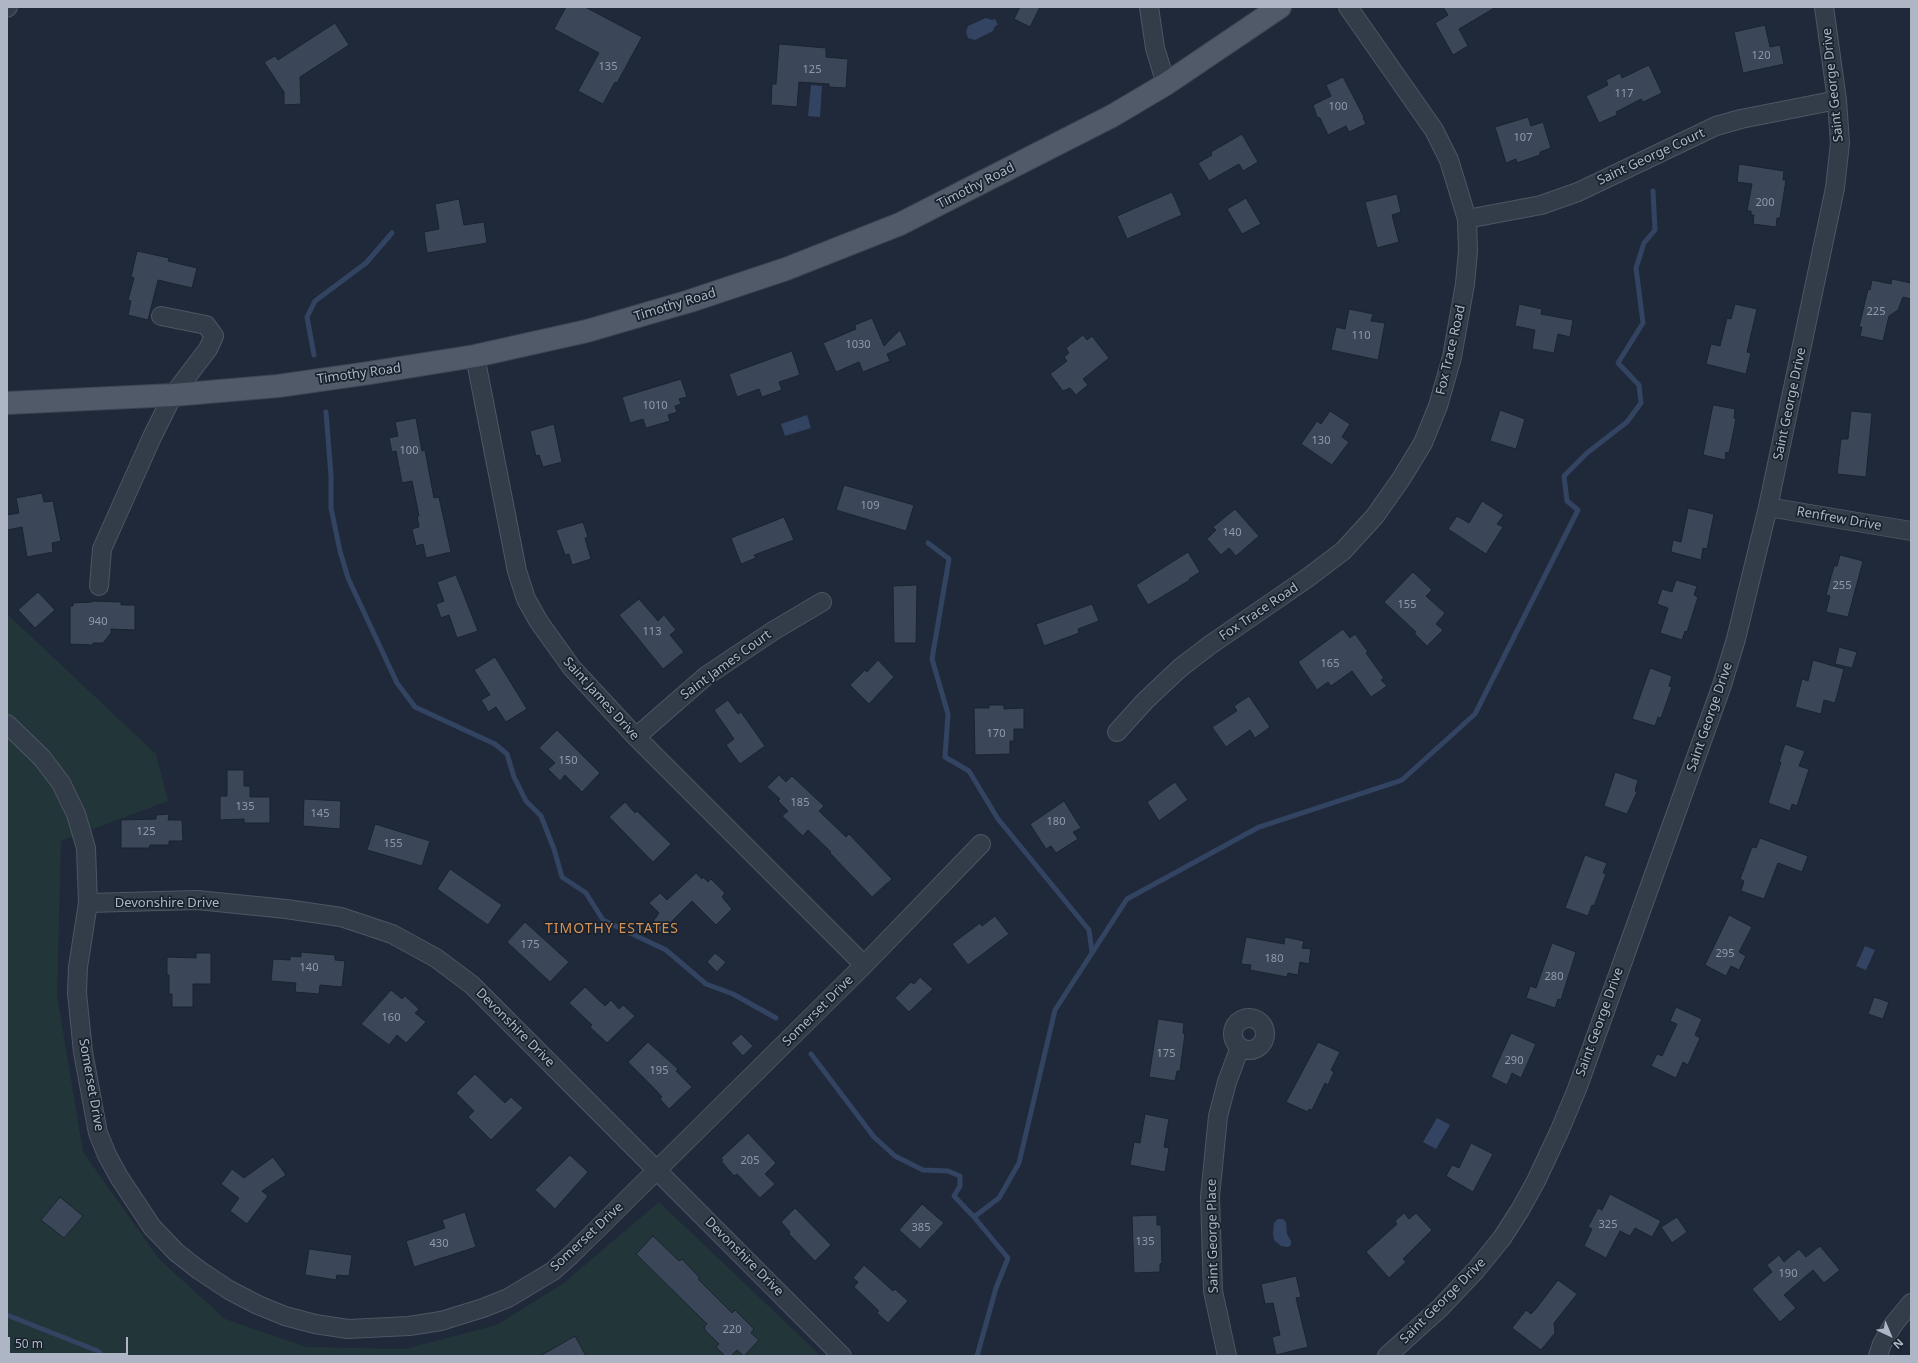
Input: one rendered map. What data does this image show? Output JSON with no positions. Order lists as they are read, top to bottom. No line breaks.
{"streets":{"main road":["Timothy Road"],"street":["Saint George Drive","Saint George Court","Fox Trace Road","Renfrew Drive","Saint James Court","Saint James Drive","Devonshire Drive","Somerset Drive","Saint George Place"]},"crossings":[["Saint George Drive","Saint George Court"],["Saint George Drive","Renfrew Drive"],["Saint George Court","Fox Trace Road"],["Timothy Road","Saint James Drive"],["Saint James Court","Saint James Drive"],["Saint James Drive","Somerset Drive"],["Devonshire Drive","Somerset Drive"]],"districts":["TIMOTHY ESTATES"],"house_numbers":["120","135","125","117","100","107","200","225","110","1030","1010","130","100","109","140","255","155","940","113","165","170","150","185","135","145","180","125","155","175","295","180","140","280","160","175","290","195","205","325","385","135","430","190","220"],"scale_bar":"50 m","north":"bottom right"}
